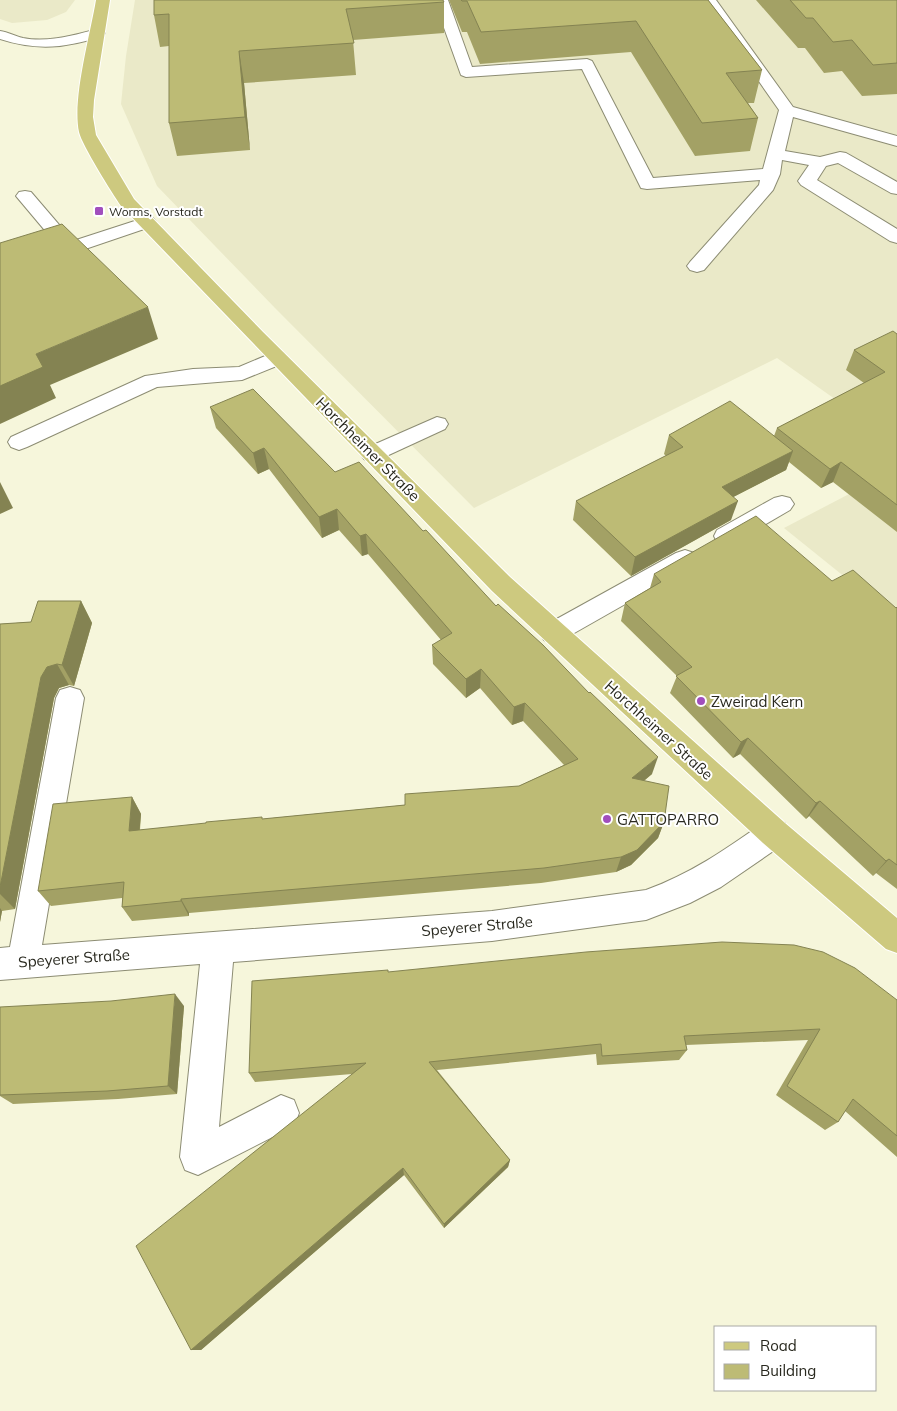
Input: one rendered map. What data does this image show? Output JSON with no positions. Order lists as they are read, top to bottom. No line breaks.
{"streets":{"main road":["Horchheimer Straße"],"street":["Speyerer Straße"]},"crossings":[["Horchheimer Straße","Speyerer Straße"]],"places":{"transit":["Worms, Vorstadt"],"other":["Zweirad Kern","GATTOPARRO"]},"legend":["Road","Building"]}
